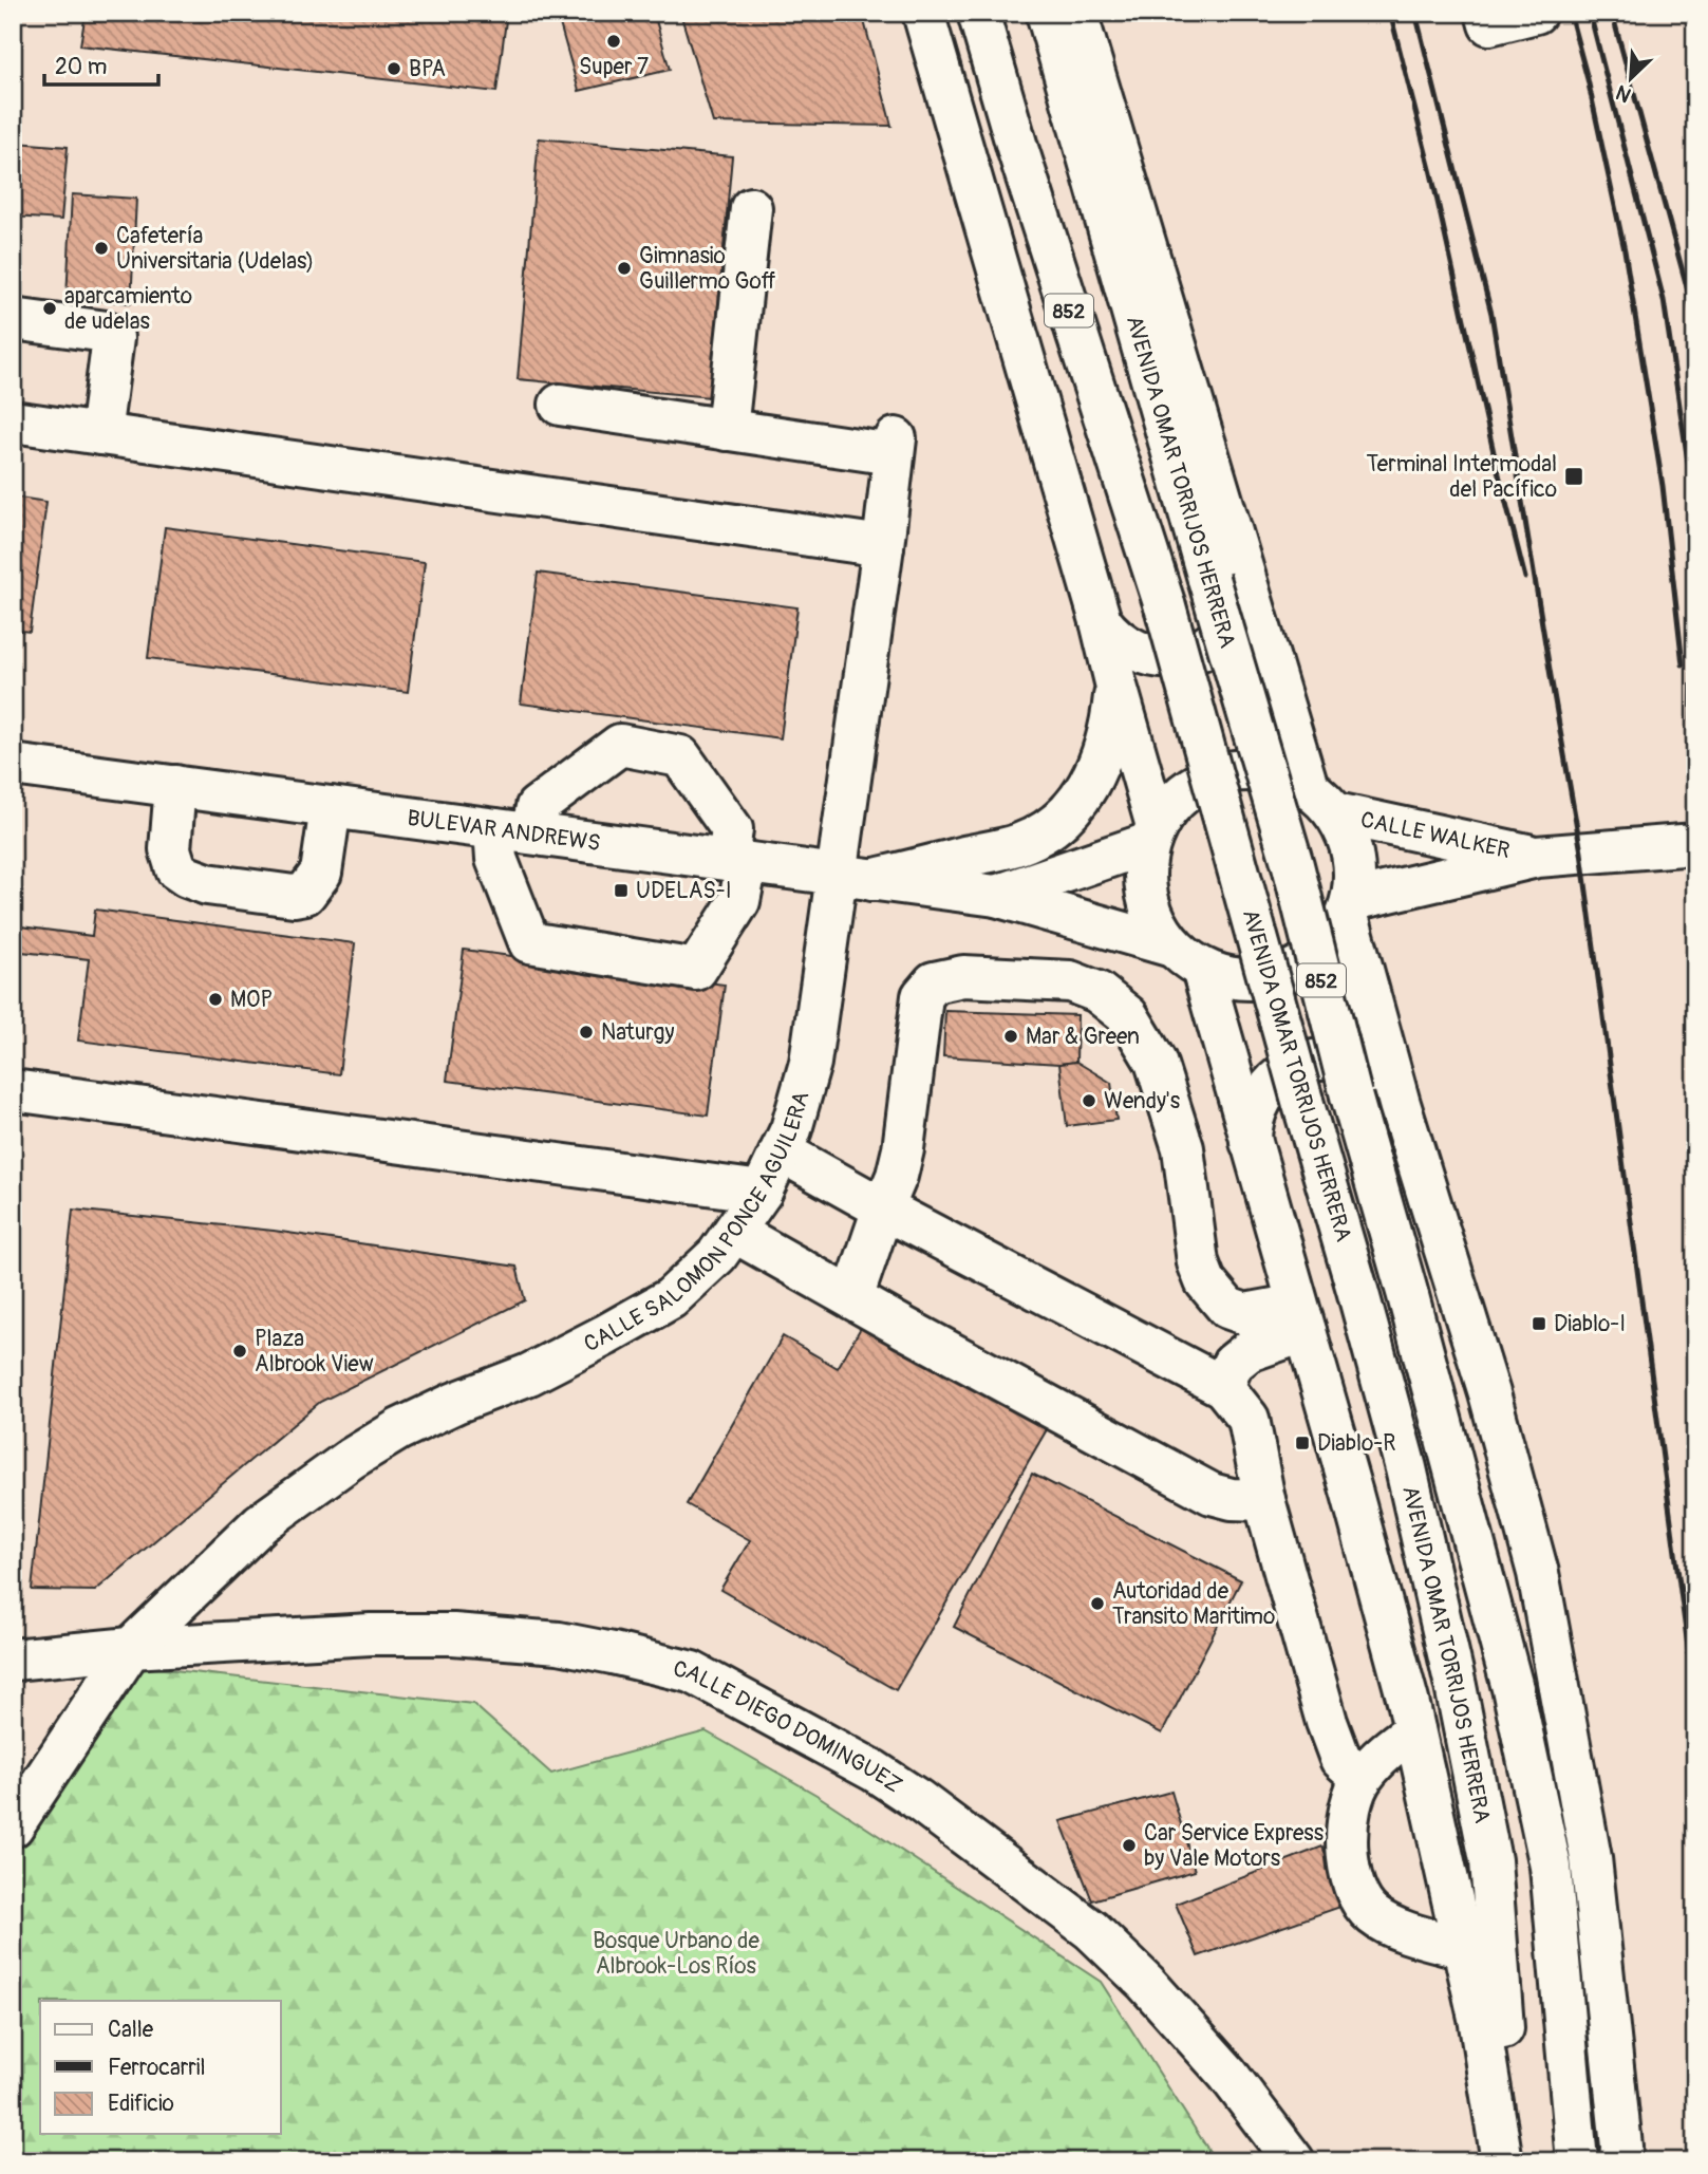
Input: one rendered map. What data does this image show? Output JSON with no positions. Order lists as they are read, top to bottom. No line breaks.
{"streets":{"main road":["852","AVENIDA OMAR TORRIJOS HERRERA","BULEVAR ANDREWS","CALLE WALKER","CALLE SALOMON PONCE AGUILERA","CALLE DIEGO DOMINGUEZ"]},"crossings":[["BULEVAR ANDREWS","CALLE WALKER"],["BULEVAR ANDREWS","CALLE SALOMON PONCE AGUILERA"],["CALLE SALOMON PONCE AGUILERA","CALLE DIEGO DOMINGUEZ"]],"parks":["Bosque Urbano de Albrook-Los Ríos"],"places":{"other":["Super 7","BPA","Cafetería Universitaria (Udelas)","Gimnasio Guillermo Goff","aparcamiento de udelas","MOP","Naturgy","Mar & Green","Wendy's","Plaza Albrook View","Autoridad de Transito Maritimo","Car Service Express by Vale Motors"],"transit":["Terminal Intermodal del Pacífico","UDELAS-I","Diablo-I","Diablo-R"]},"legend":["Calle","Ferrocarril","Edificio"],"scale_bar":"20 m","north":"bottom left"}
